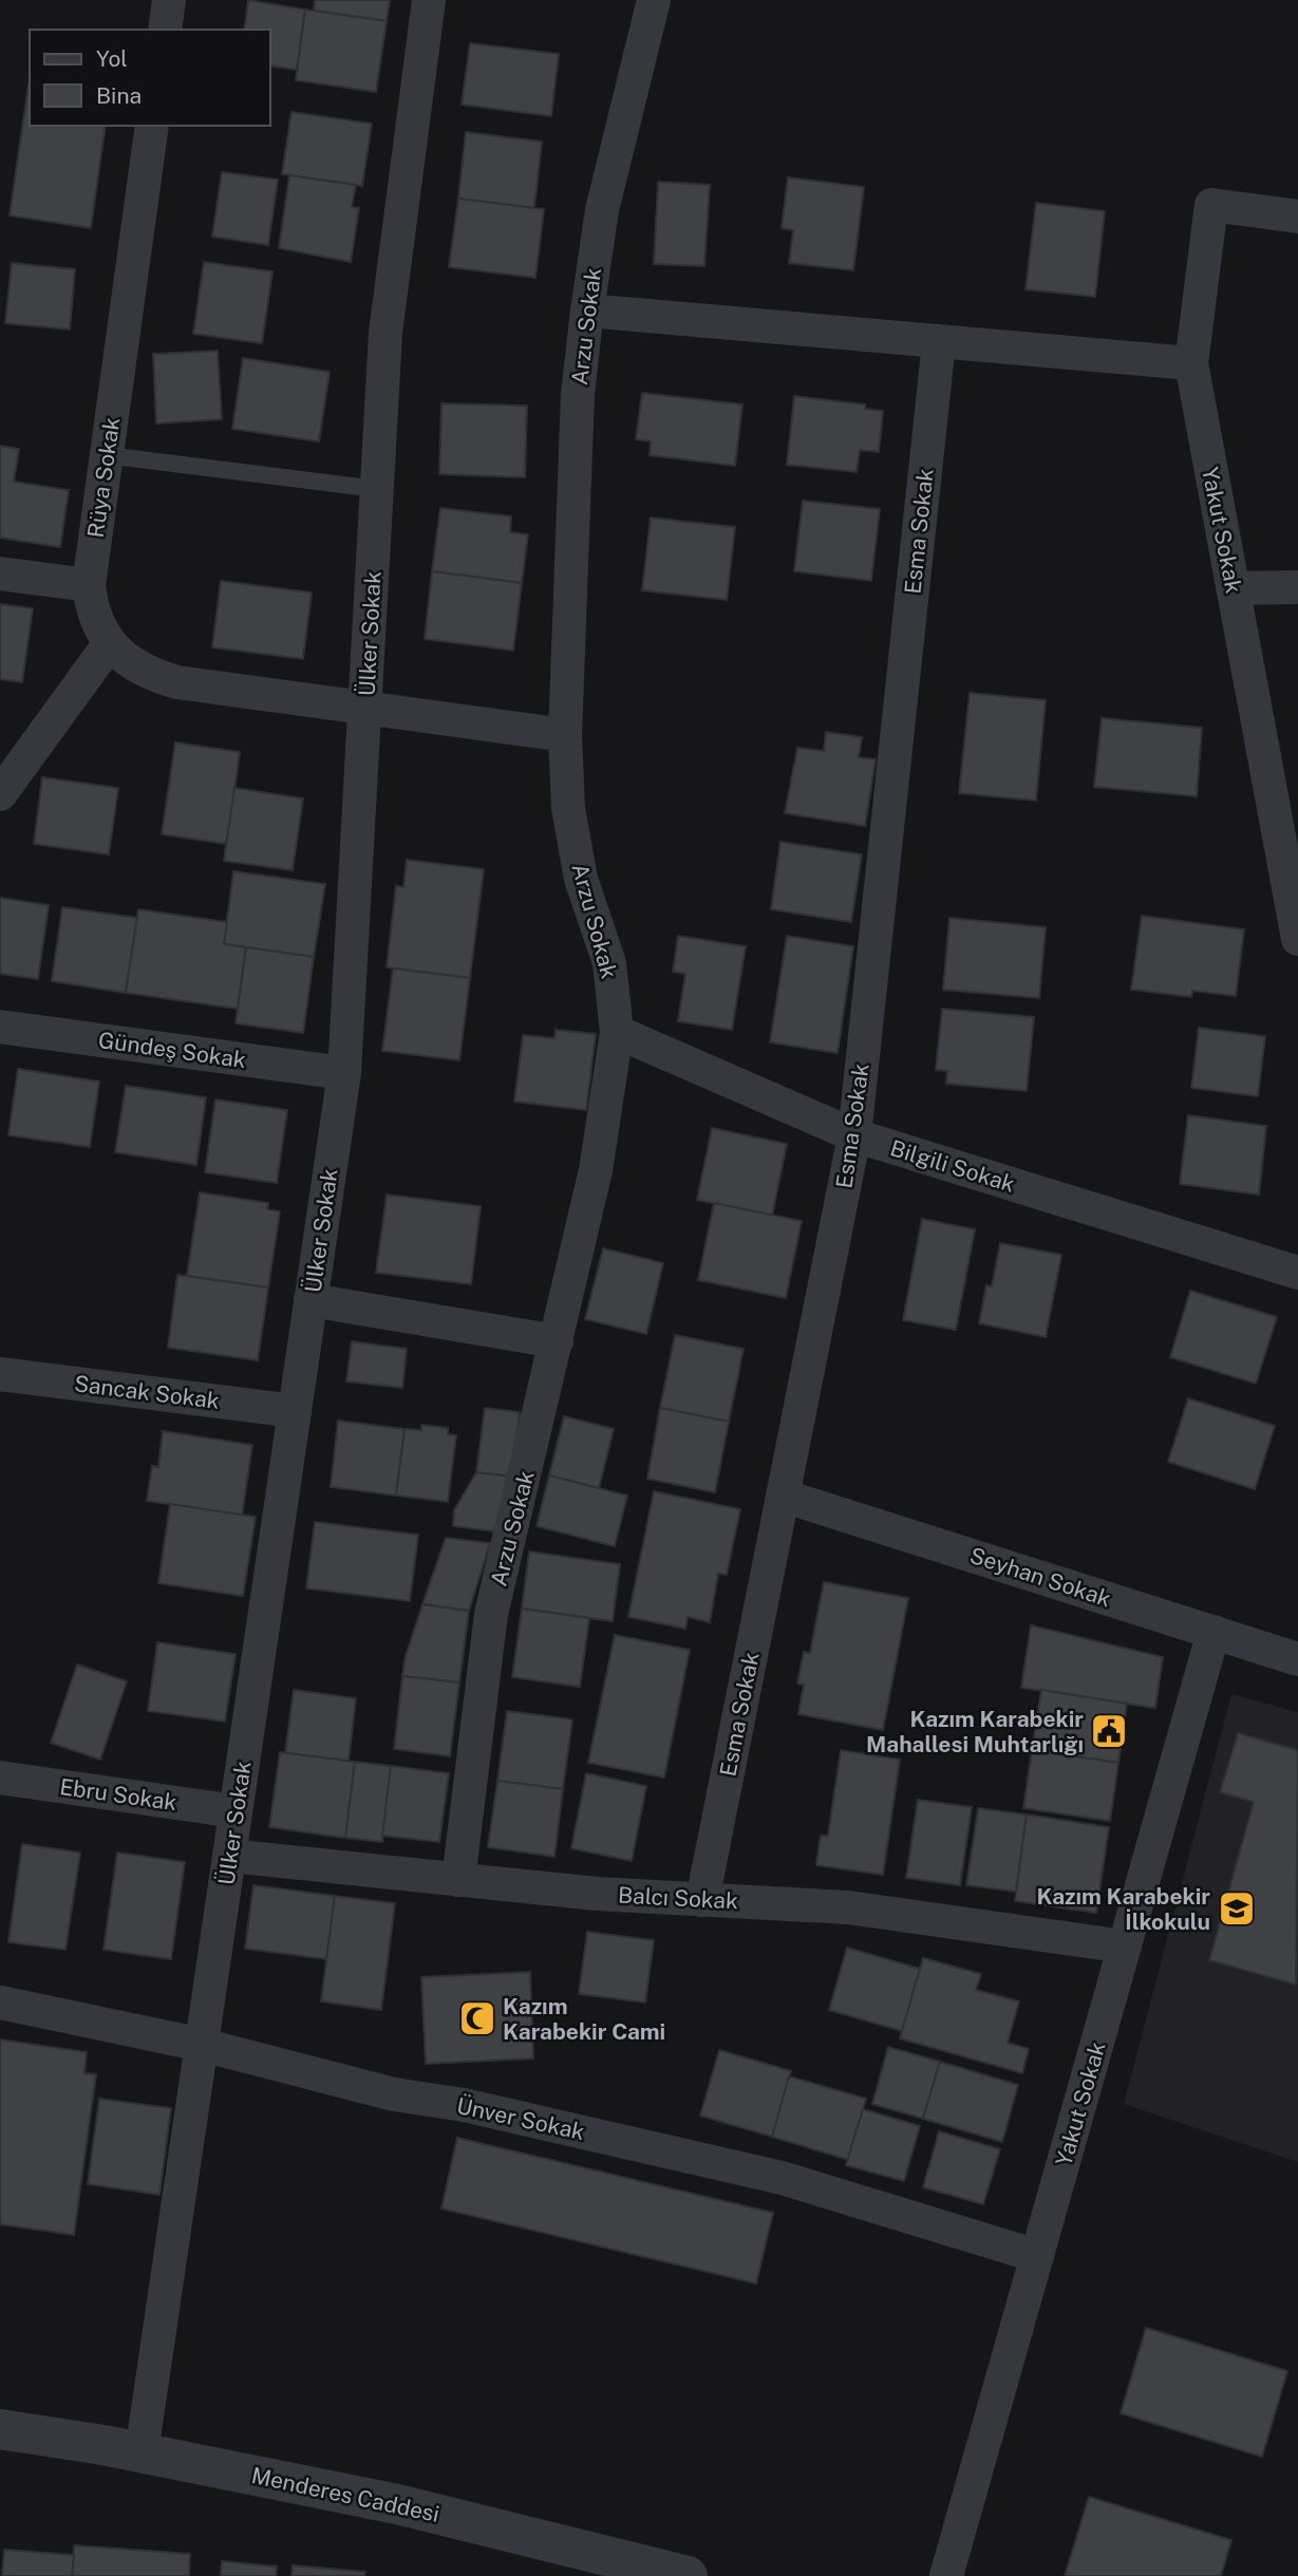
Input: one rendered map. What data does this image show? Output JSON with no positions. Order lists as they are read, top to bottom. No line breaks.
{"streets":{"street":["Arzu Sokak","Rüya Sokak","Yakut Sokak","Esma Sokak","Ülker Sokak","Gündeş Sokak","Bilgili Sokak","Sancak Sokak","Seyhan Sokak","Ebru Sokak","Balcı Sokak","Ünver Sokak","Menderes Caddesi"]},"crossings":[["Arzu Sokak","Bilgili Sokak"],["Arzu Sokak","Balcı Sokak"],["Yakut Sokak","Seyhan Sokak"],["Yakut Sokak","Balcı Sokak"],["Yakut Sokak","Ünver Sokak"],["Esma Sokak","Bilgili Sokak"],["Esma Sokak","Seyhan Sokak"],["Esma Sokak","Balcı Sokak"],["Ülker Sokak","Gündeş Sokak"],["Ülker Sokak","Sancak Sokak"],["Ülker Sokak","Ebru Sokak"],["Ülker Sokak","Balcı Sokak"],["Ülker Sokak","Ünver Sokak"],["Ülker Sokak","Menderes Caddesi"]],"places":{"public building":["Kazım Karabekir Mahallesi Muhtarlığı"],"school or university":["Kazım Karabekir İlkokulu"],"mosque":["Kazım Karabekir Cami"]},"legend":["Yol","Bina"]}
